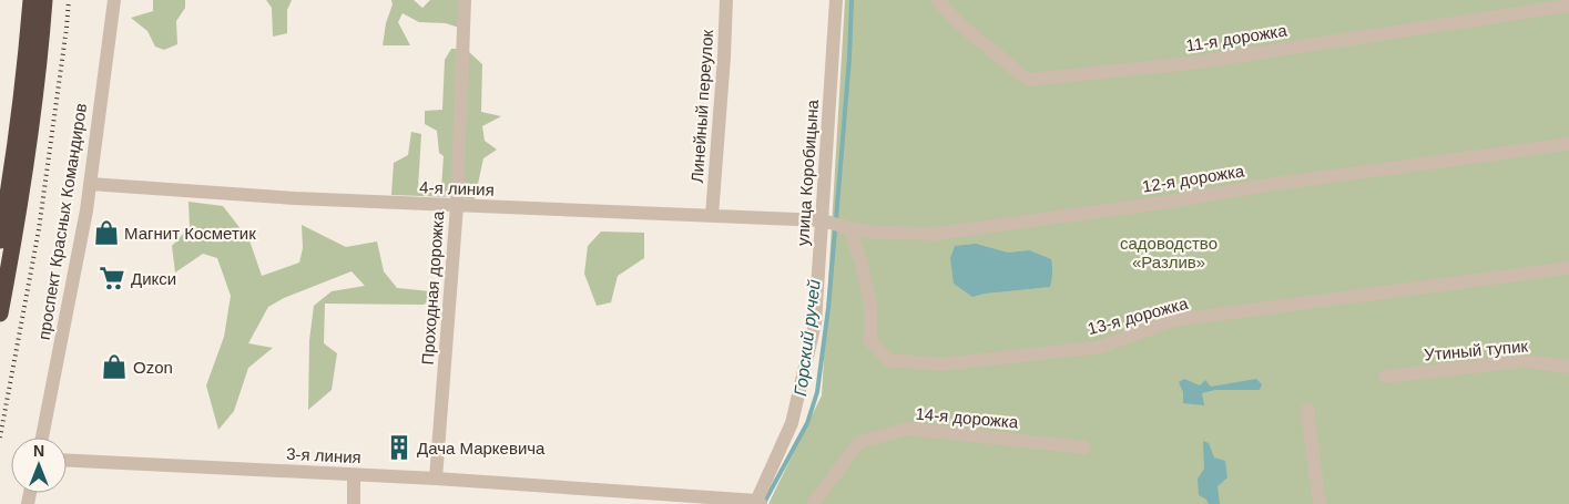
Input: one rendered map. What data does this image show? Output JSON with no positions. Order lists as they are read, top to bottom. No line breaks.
{"streets":{"street":["11-я дорожка","Линейный переулок","улица Коробицына","12-я дорожка","4-я линия","проспект Красных Командиров","Проходная дорожка","13-я дорожка","Утиный тупик","14-я дорожка","3-я линия"]},"crossings":[["Линейный переулок","4-я линия"],["улица Коробицына","12-я дорожка"],["улица Коробицына","4-я линия"],["улица Коробицына","3-я линия"],["12-я дорожка","4-я линия"],["12-я дорожка","13-я дорожка"],["4-я линия","проспект Красных Командиров"],["4-я линия","Проходная дорожка"],["Проходная дорожка","3-я линия"]],"water":["Горский ручей"],"parks":["садоводство «Разлив»"],"places":{"shop":["Магнит Косметик","Ozon"],"supermarket":["Дикси"],"building":["Дача Маркевича"]},"north":"top"}
